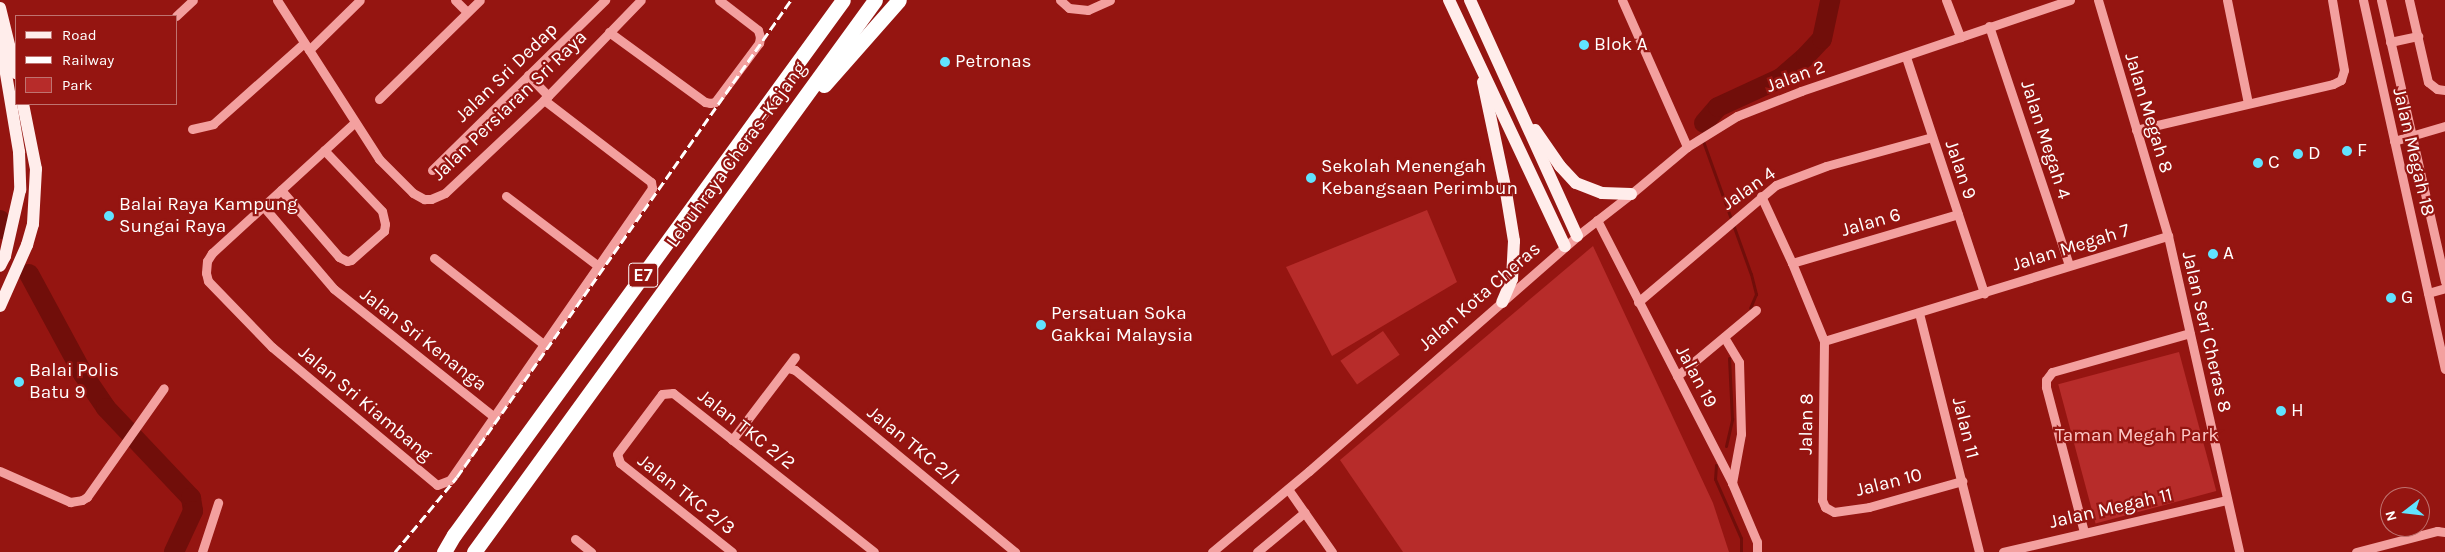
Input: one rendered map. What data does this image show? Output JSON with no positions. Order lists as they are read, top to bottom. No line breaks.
{"streets":{"highway":["Lebuhraya Cheras–Kajang","E7"],"main road":["Jalan Kota Cheras"],"street":["Jalan Sri Dedap","Jalan 2","Jalan Persiaran Sri Raya","Jalan Megah 8","Jalan Megah 4","Jalan Megah 18","Jalan 9","Jalan 4","Jalan 6","Jalan Megah 7","Jalan Seri Cheras 8","Jalan Sri Kenanga","Jalan 19","Jalan Sri Kiambang","Jalan 8","Jalan 11","Jalan TKC 2/2","Jalan TKC 2/1","Jalan 10","Jalan TKC 2/3","Jalan Megah 11"]},"crossings":[["Jalan 2","Jalan Megah 4"],["Jalan 2","Jalan 9"],["Jalan 2","Jalan Kota Cheras"],["Jalan 2","Jalan 19"],["Jalan Megah 8","Jalan Megah 7"],["Jalan Megah 8","Jalan Seri Cheras 8"],["Jalan Megah 4","Jalan Megah 7"],["Jalan 9","Jalan 4"],["Jalan 9","Jalan 6"],["Jalan 9","Jalan Megah 7"],["Jalan 4","Jalan 19"],["Jalan 4","Jalan 8"],["Jalan 6","Jalan 8"],["Jalan Megah 7","Jalan Seri Cheras 8"],["Jalan Seri Cheras 8","Jalan Megah 11"],["Jalan Sri Kenanga","Jalan Sri Kiambang"],["Jalan 8","Jalan 10"],["Jalan 11","Jalan 10"],["Jalan TKC 2/2","Jalan TKC 2/3"]],"parks":["Taman Megah Park"],"places":["Blok A","Petronas","F","D","C","Sekolah Menengah Kebangsaan Perimbun","Balai Raya Kampung Sungai Raya","A","G","Persatuan Soka Gakkai Malaysia","Balai Polis Batu 9","H"],"legend":["Road","Railway","Park"],"north":"left"}
